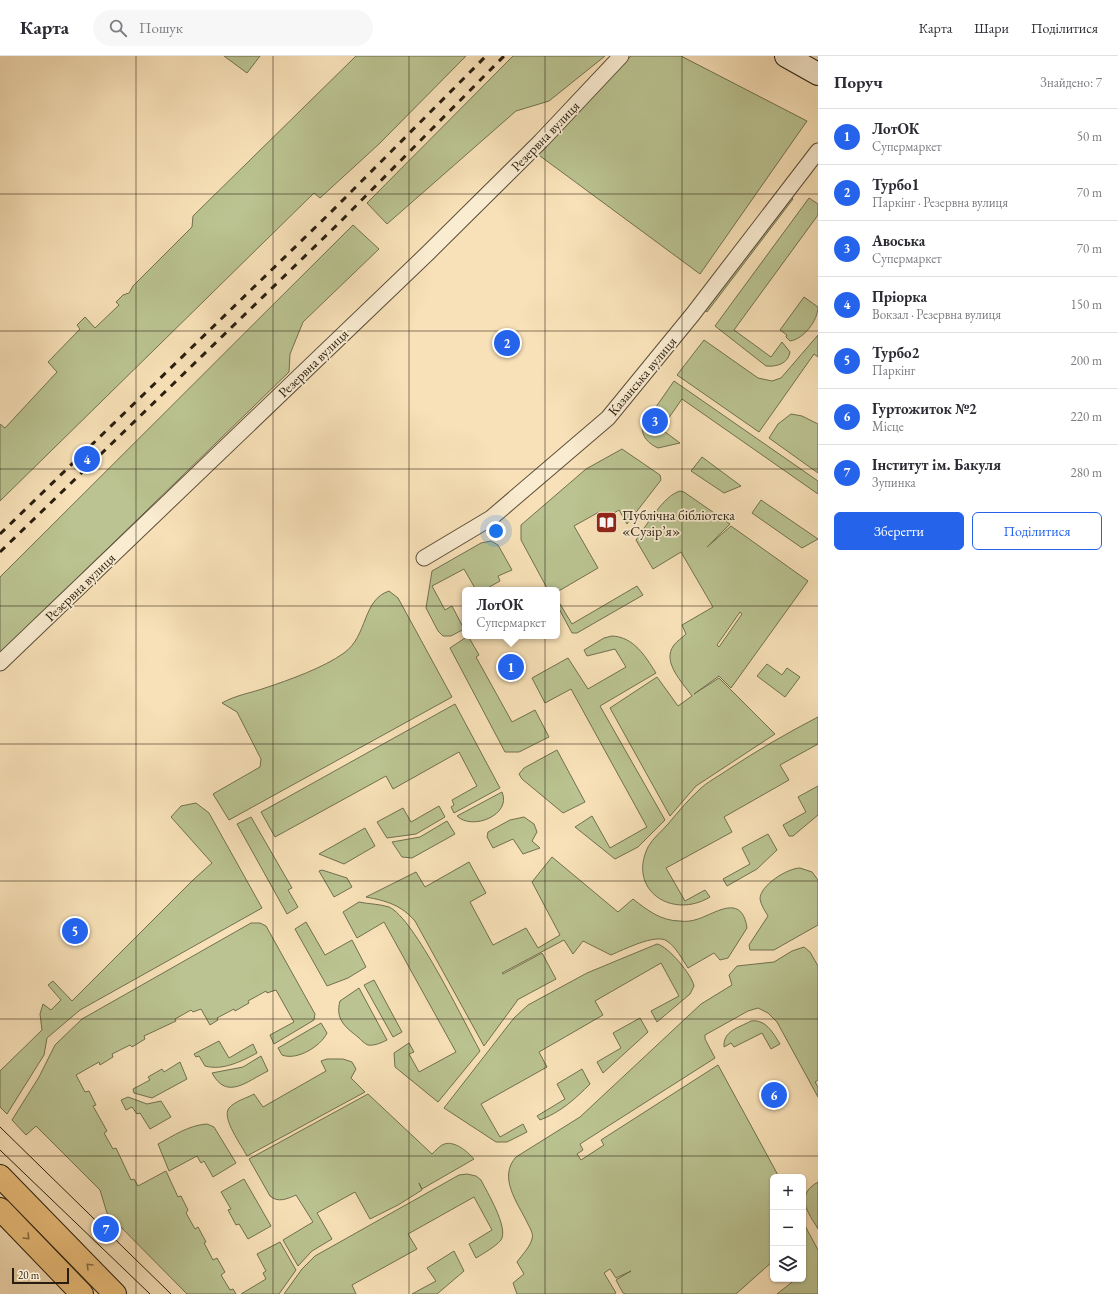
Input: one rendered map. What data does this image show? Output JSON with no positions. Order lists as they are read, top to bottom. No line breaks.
{"streets":{"street":["Резервна вулиця","Казанська вулиця"]},"places":{"library":["Публічна бібліотека «Сузір’я»"]},"scale_bar":"20 m","page":{"header":"Карта","search":"Пошук","nav":["Карта","Шари","Поділитися"],"heading":["Поруч","Знайдено: 7"],"list":[{"mark":"1","name":"ЛотОК","note":"Супермаркет","value":"50 m"},{"mark":"2","name":"Турбо1","note":"Паркінг · Резервна вулиця","value":"70 m"},{"mark":"3","name":"Авоська","note":"Супермаркет","value":"70 m"},{"mark":"4","name":"Пріорка","note":"Вокзал · Резервна вулиця","value":"150 m"},{"mark":"5","name":"Турбо2","note":"Паркінг","value":"200 m"},{"mark":"6","name":"Гуртожиток №2","note":"Місце","value":"220 m"},{"mark":"7","name":"Інститут ім. Бакуля","note":"Зупинка","value":"280 m"}],"pins":["2","3","4","1","5","6","7"],"buttons":["Зберегти","Поділитися"],"popup":["ЛотОК","Супермаркет"],"map_buttons":["+","−"],"scale":"20 m"}}
